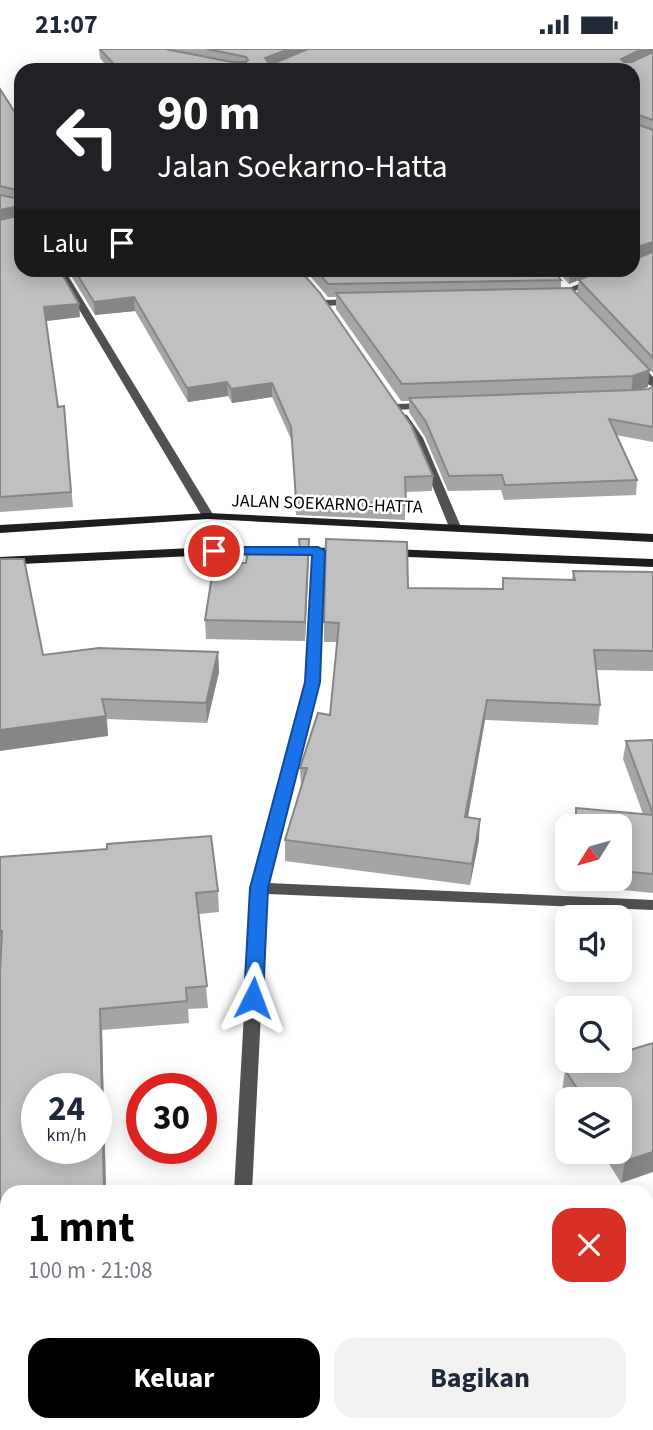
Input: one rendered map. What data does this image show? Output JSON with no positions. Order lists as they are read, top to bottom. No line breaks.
{"streets":{"main road":["JALAN SOEKARNO-HATTA"]},"north":"bottom left","page":{"status":"21:07","turn":["90 m","Jalan Soekarno-Hatta"],"then":"Lalu","speed":"24 km/h","limit":"30","heading":["1 mnt","100 m · 21:08"],"buttons":["Keluar","Bagikan"]}}
